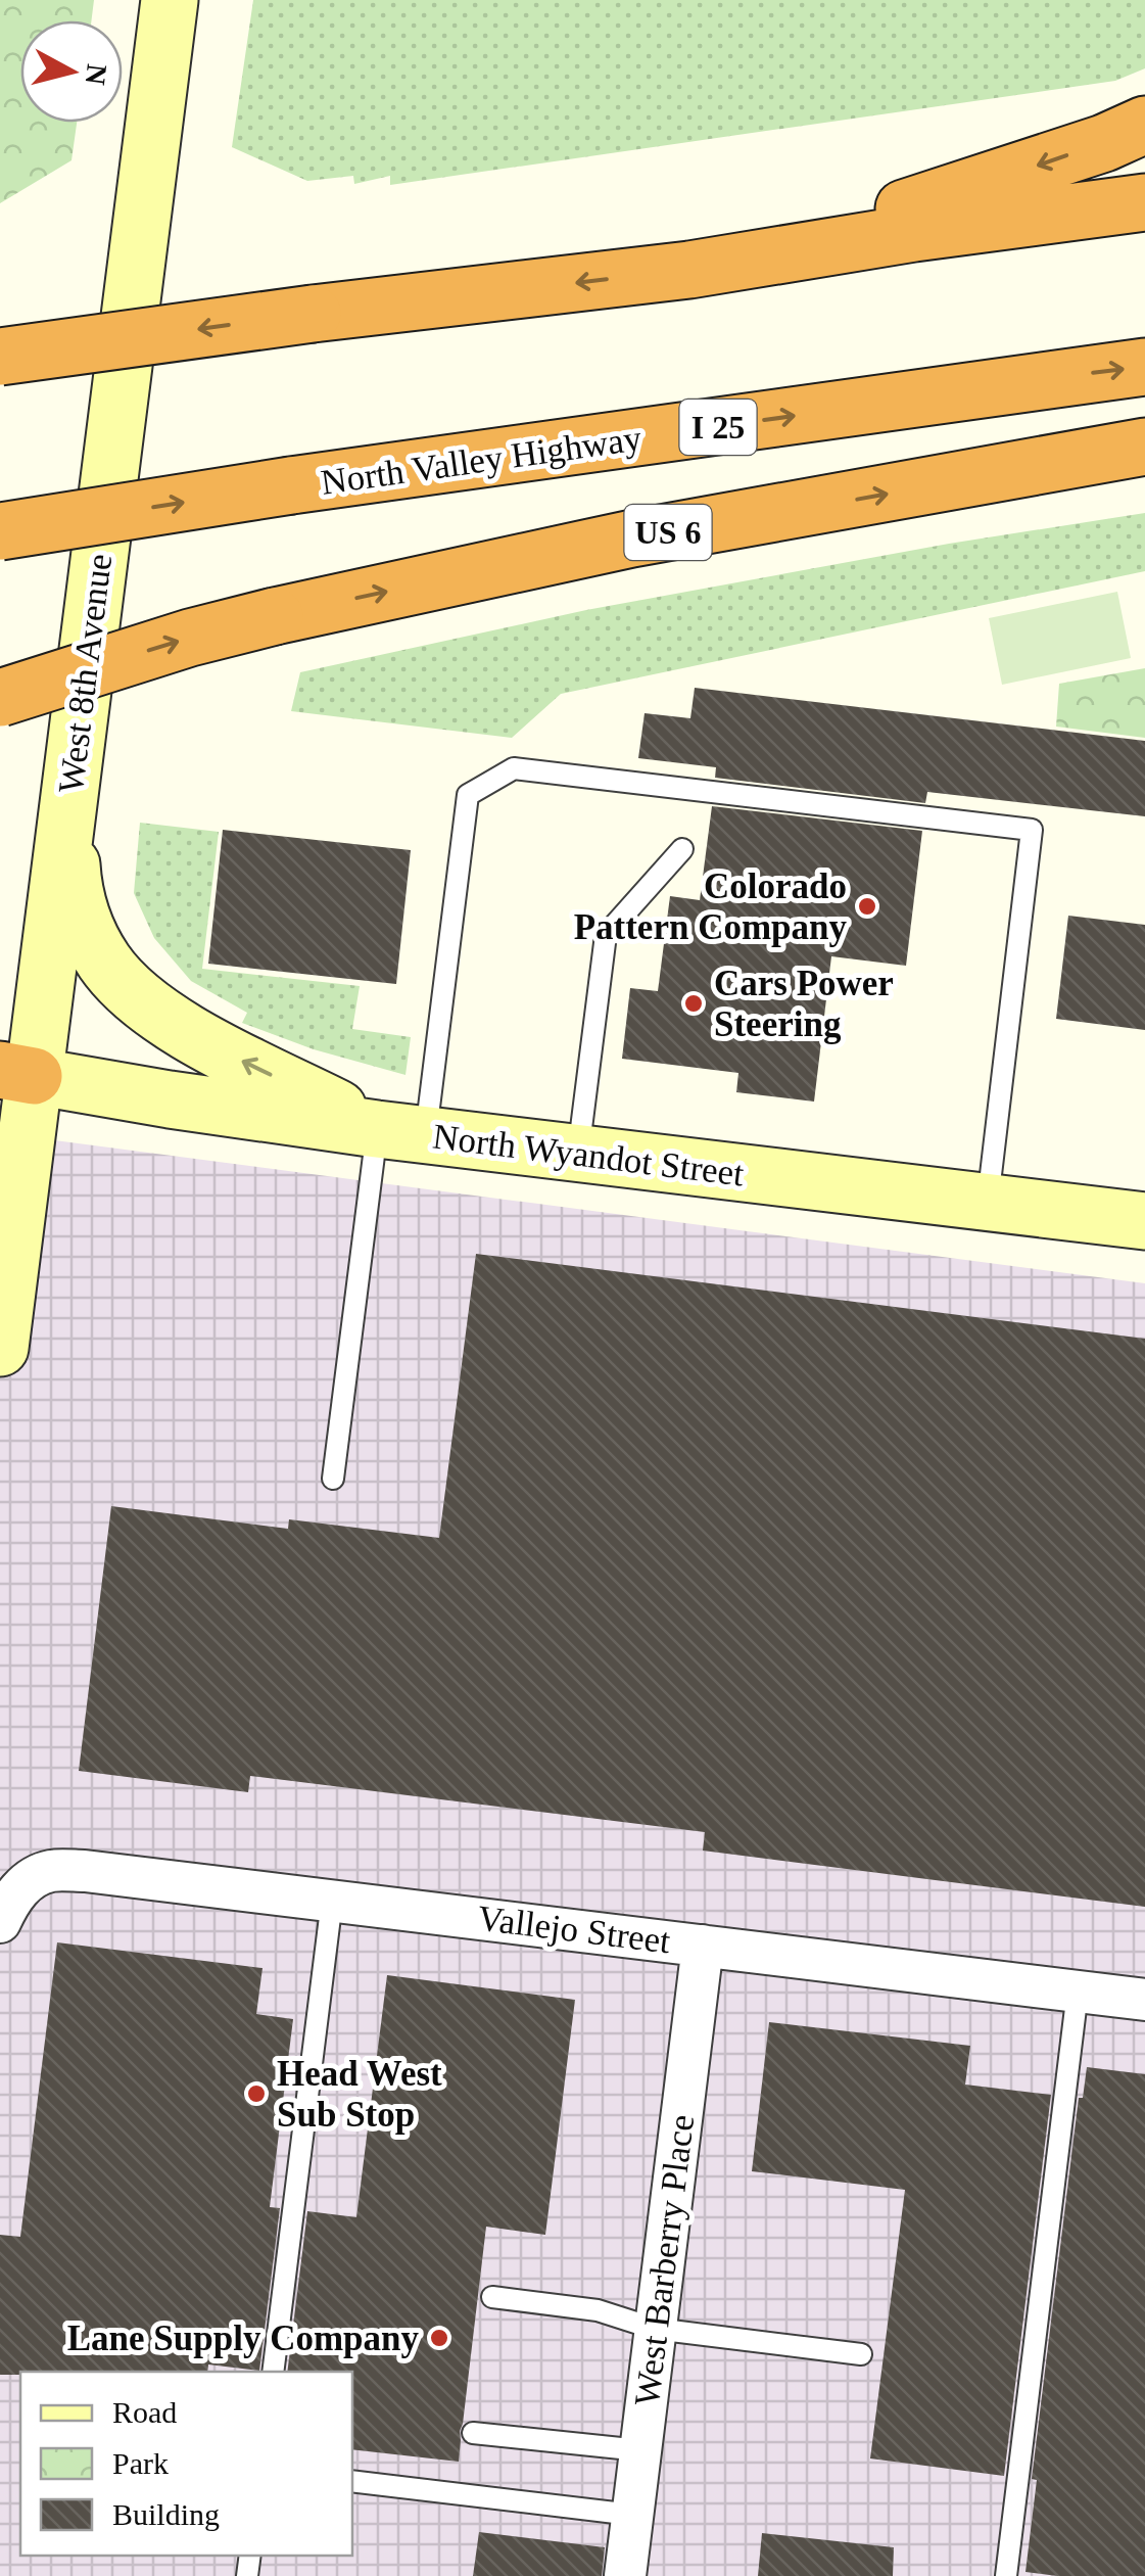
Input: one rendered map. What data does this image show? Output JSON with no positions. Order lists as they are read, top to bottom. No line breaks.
{"streets":{"highway":["I 25","North Valley Highway","US 6"],"main road":["West 8th Avenue","North Wyandot Street"],"street":["Vallejo Street","West Barberry Place"]},"crossings":[["West 8th Avenue","North Wyandot Street"],["Vallejo Street","West Barberry Place"]],"places":["Colorado Pattern Company","Cars Power Steering","Head West Sub Stop","Lane Supply Company"],"legend":["Road","Park","Building"],"north":"right"}
